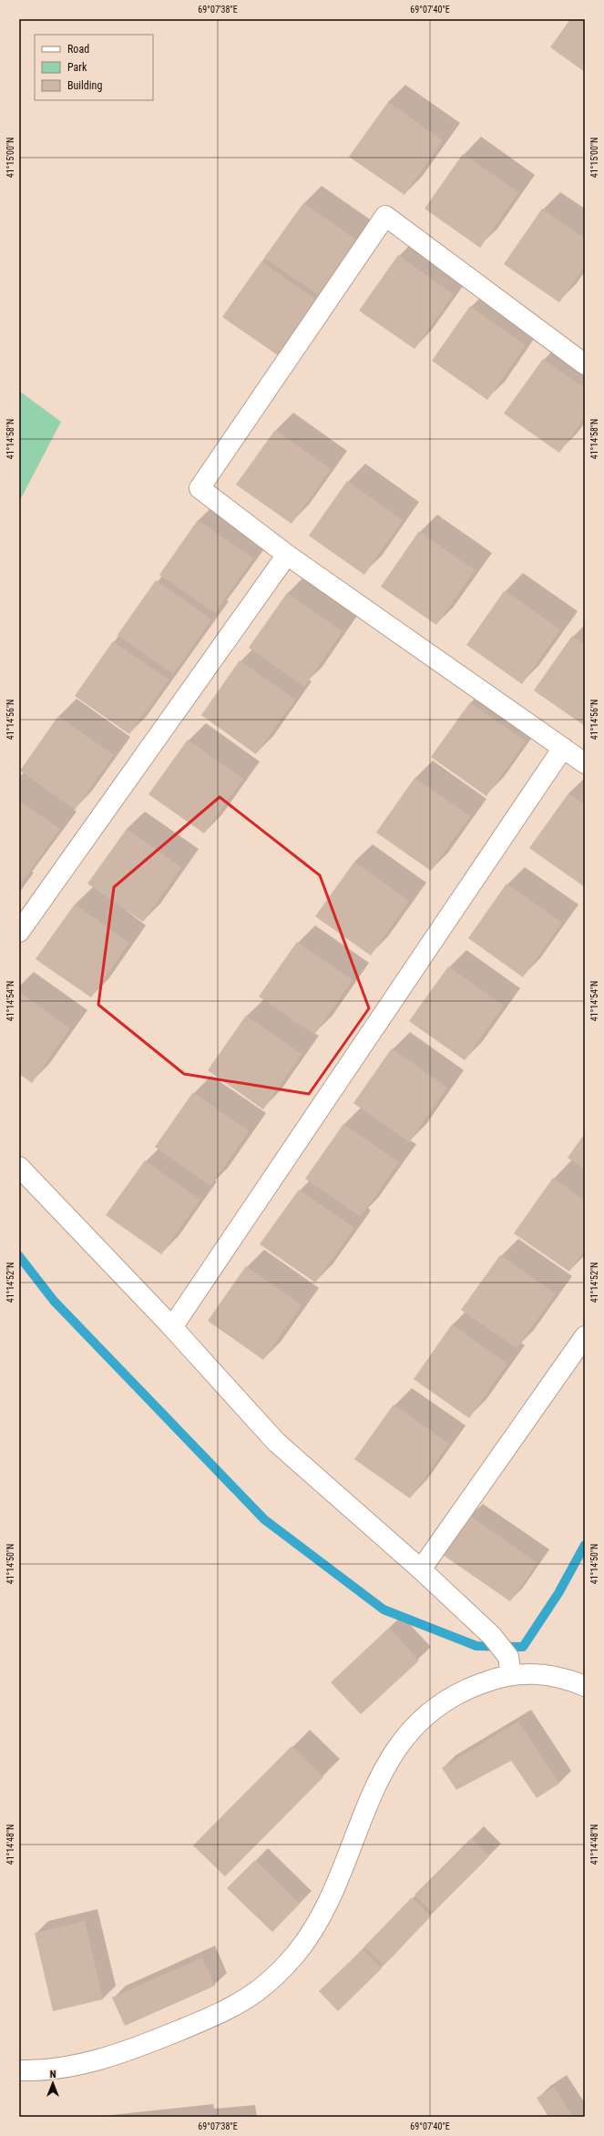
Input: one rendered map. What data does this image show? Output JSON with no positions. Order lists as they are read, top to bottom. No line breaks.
{"legend":["Road","Park","Building"],"north":"top","coordinates":["69°07'38\"E","69°07'40\"E","41°15'00\"N","41°14'58\"N","41°14'56\"N","41°14'54\"N","41°14'52\"N","41°14'50\"N","41°14'48\"N"]}
